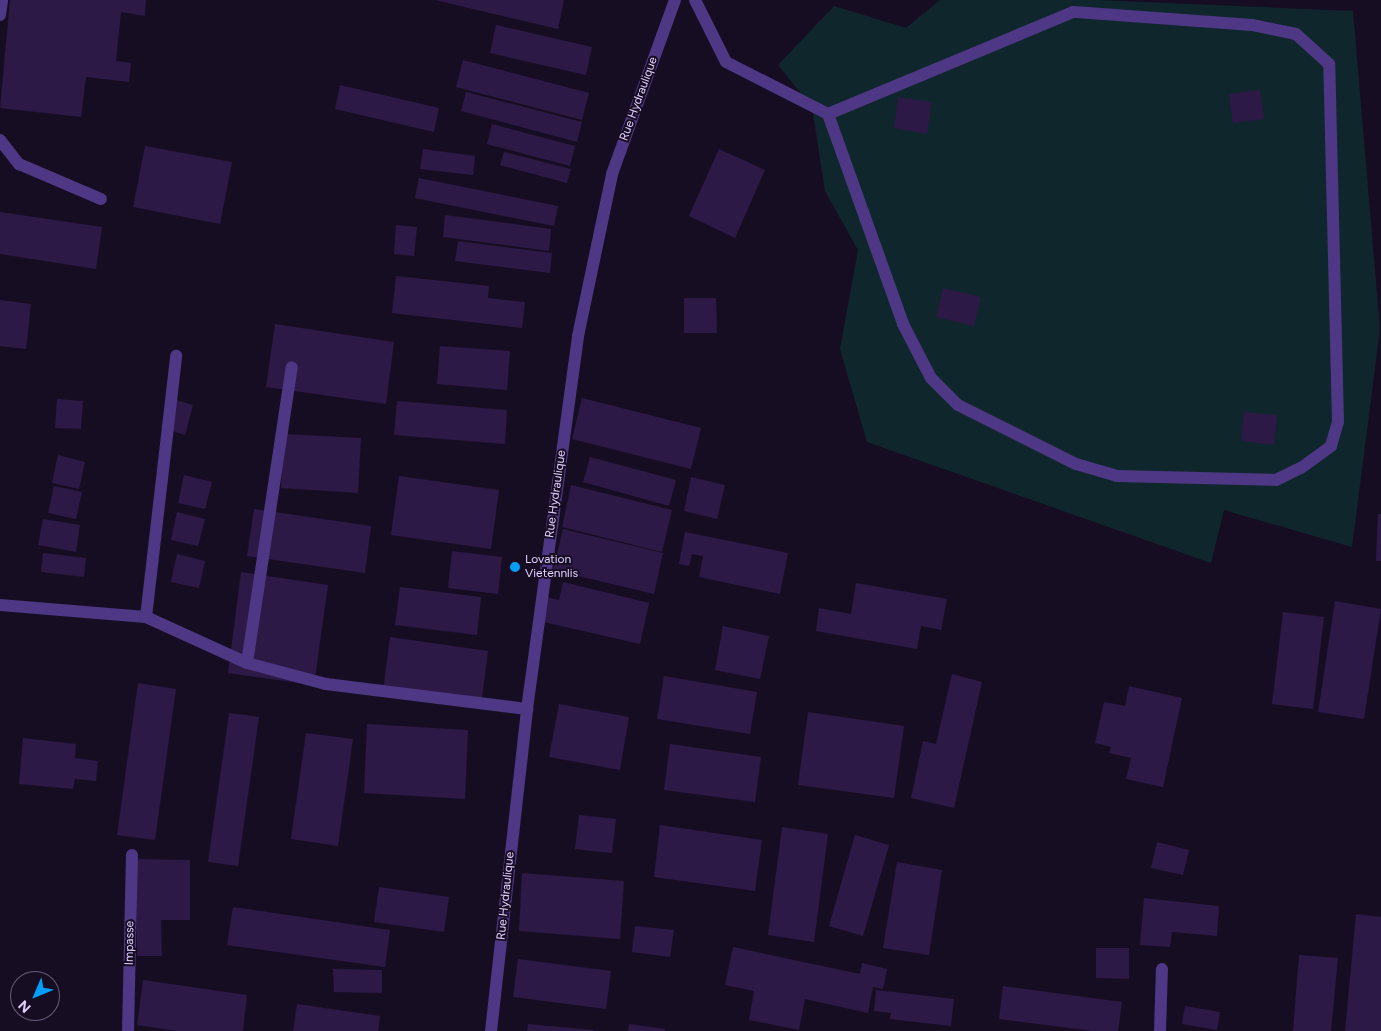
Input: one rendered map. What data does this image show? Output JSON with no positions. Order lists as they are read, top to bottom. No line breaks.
{"streets":{"street":["Rue Hydraulique","Impasse"]},"places":["Lovation Vietennlis"],"north":"bottom left"}
